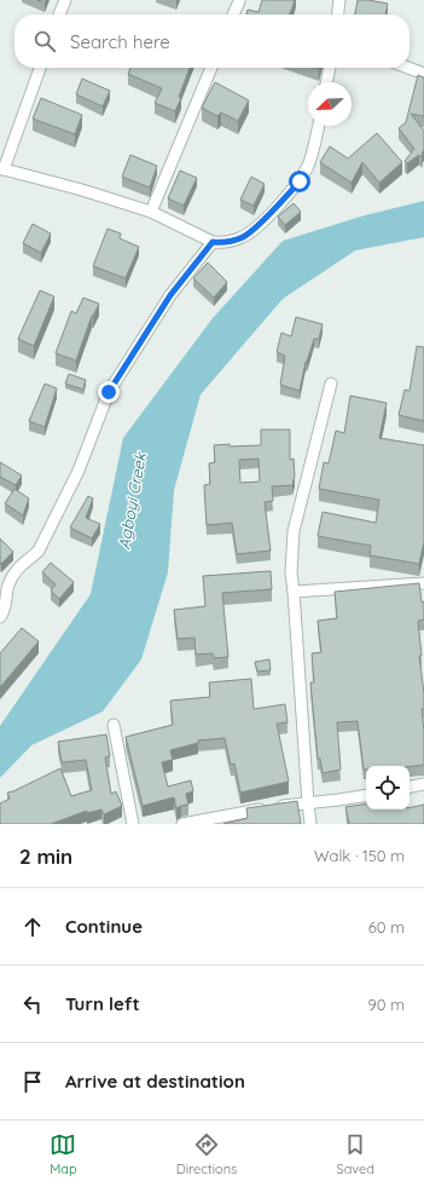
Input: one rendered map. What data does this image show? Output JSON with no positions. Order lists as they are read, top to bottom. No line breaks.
{"water":["Agboyi Creek"],"north":"bottom left","page":{"search":"Search here","heading":["2 min","Walk · 150 m"],"list":[["Continue","60 m"],["Turn left","90 m"],"Arrive at destination"],"nav":["Map","Directions","Saved"]}}
